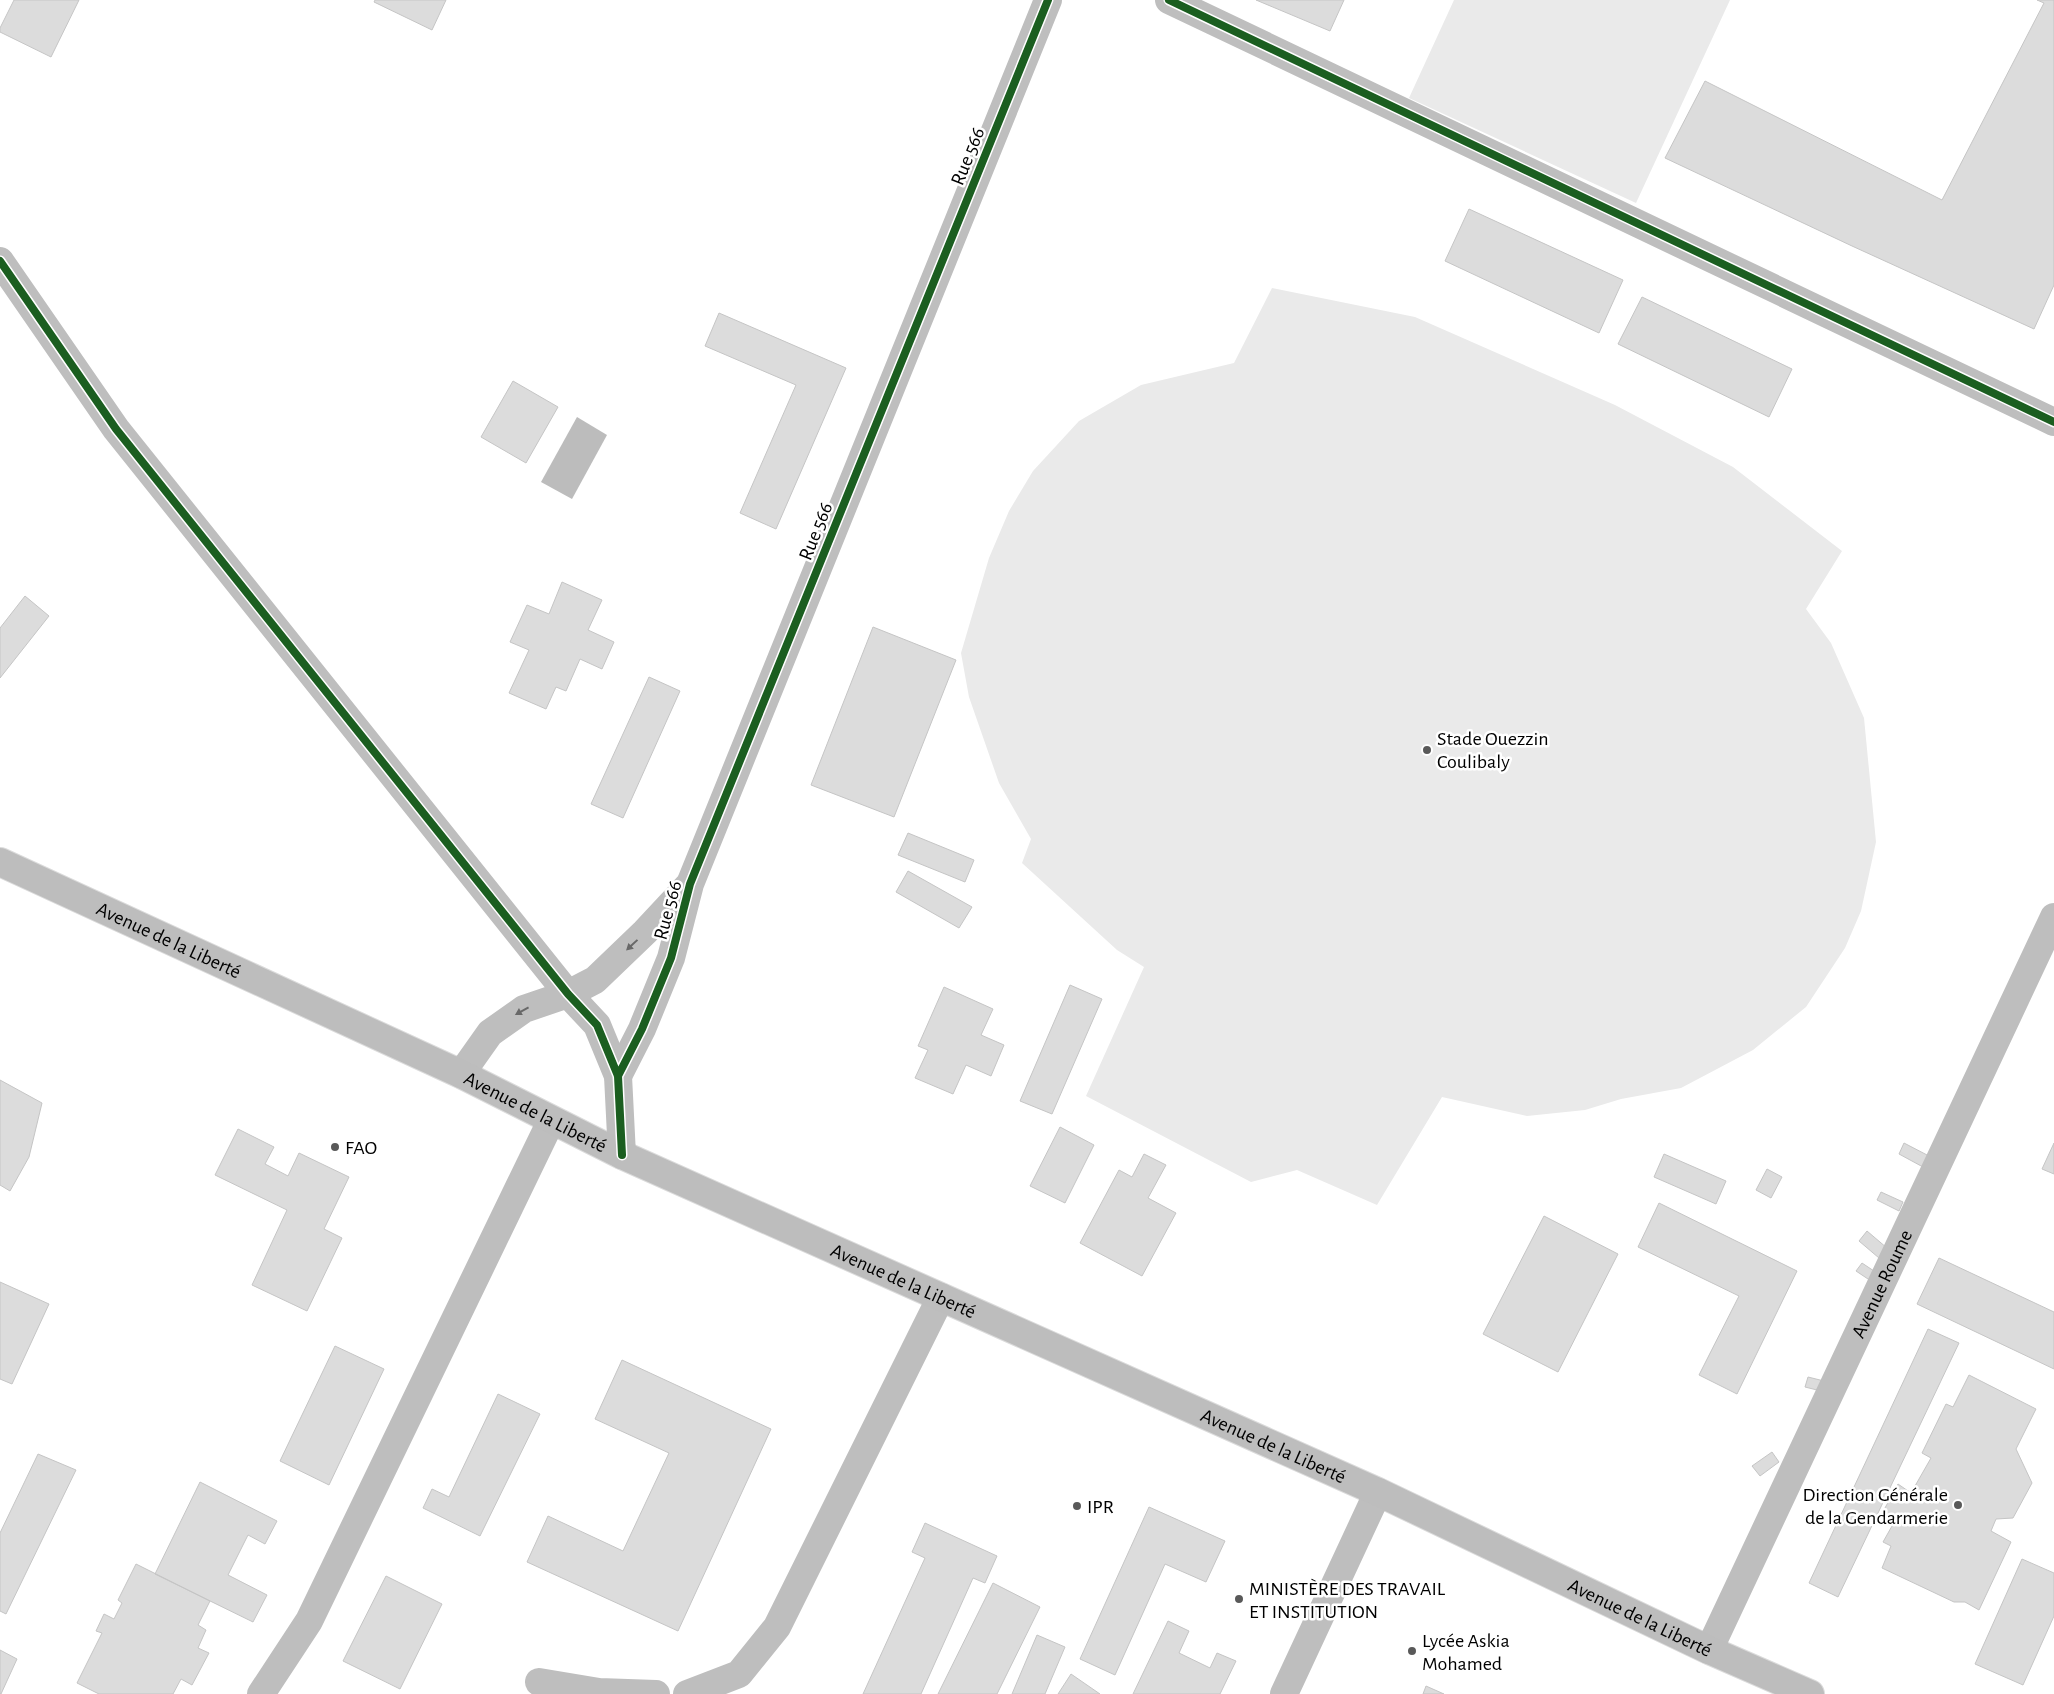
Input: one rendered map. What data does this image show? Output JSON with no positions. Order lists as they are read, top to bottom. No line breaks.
{"streets":{"main road":["Avenue de la Liberté"],"street":["Rue 566","Avenue Roume"]},"crossings":[["Avenue de la Liberté","Avenue Roume"]],"places":["Stade Ouezzin Coulibaly","FAO","Direction Générale de la Gendarmerie","IPR","MINISTÈRE DES TRAVAIL ET INSTITUTION","Lycée Askia Mohamed"]}
